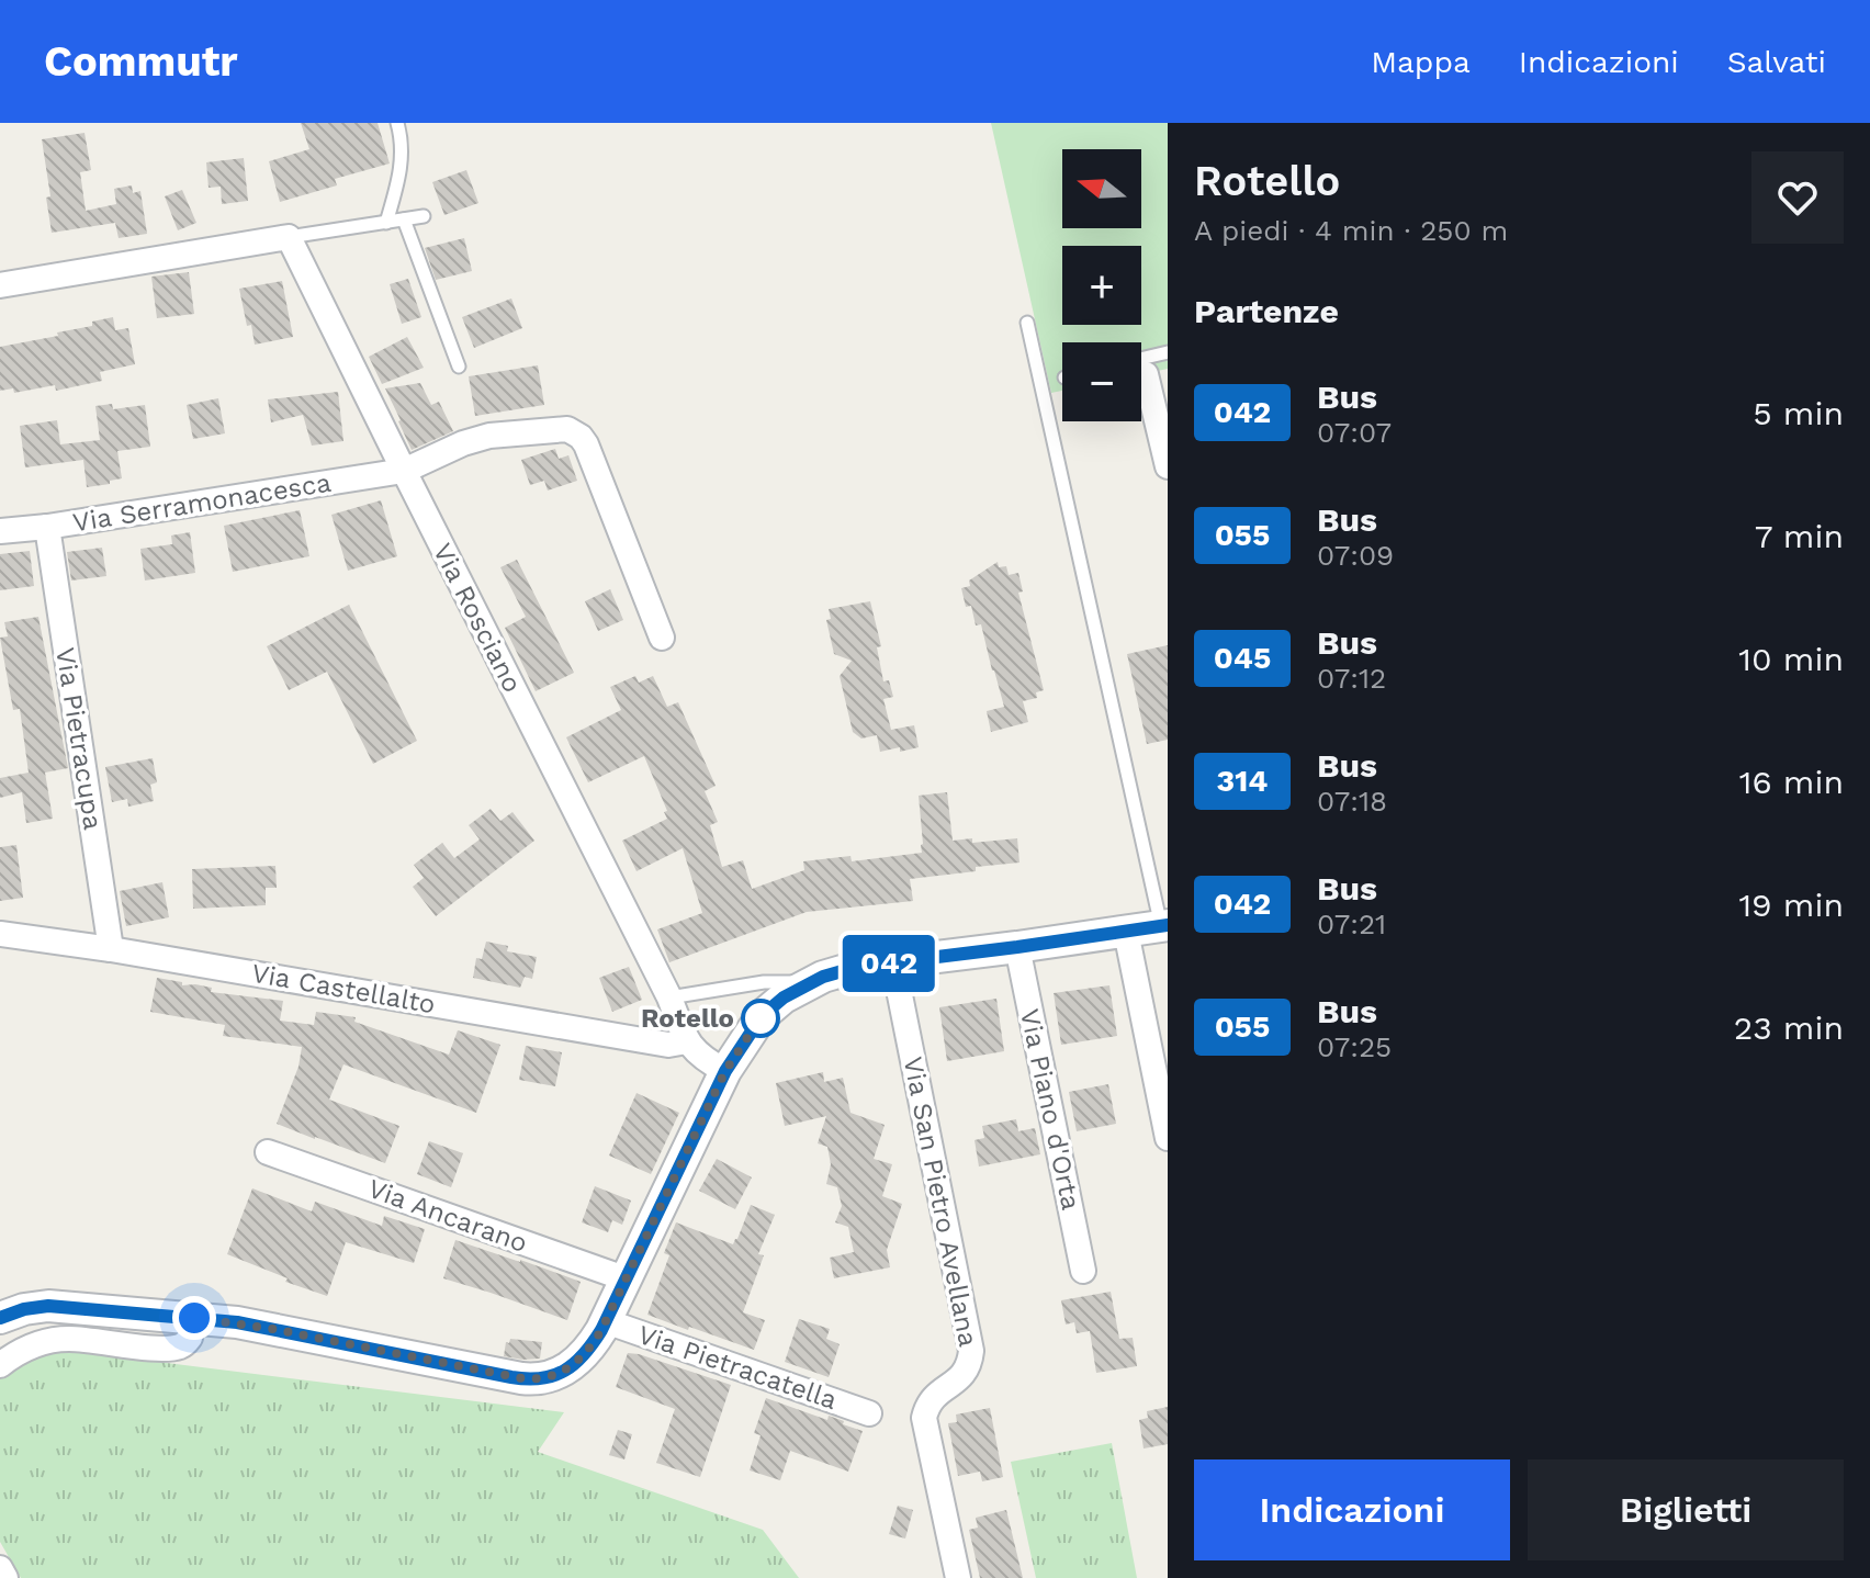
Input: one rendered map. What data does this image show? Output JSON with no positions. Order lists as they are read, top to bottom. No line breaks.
{"streets":{"street":["Via Serramonacesca","Via Rosciano","Via Pietracupa","Via Castellalto","Via Piano d'Orta","Via San Pietro Avellana","Via Ancarano","Via Pietracatella"]},"crossings":[["Via Serramonacesca","Via Rosciano"],["Via Serramonacesca","Via Pietracupa"],["Via Rosciano","Via Castellalto"],["Via Pietracupa","Via Castellalto"]],"places":["Rotello"],"lines":["bus line 042"],"north":"left","page":{"header":"Commutr","nav":["Mappa","Indicazioni","Salvati"],"on_map":"042","heading":[["Rotello","A piedi · 4 min · 250 m"],"Partenze"],"map_buttons":["+","−"],"list":[{"mark":"042","name":"Bus","note":"07:07","value":"5 min"},{"mark":"055","name":"Bus","note":"07:09","value":"7 min"},{"mark":"045","name":"Bus","note":"07:12","value":"10 min"},{"mark":"314","name":"Bus","note":"07:18","value":"16 min"},{"mark":"042","name":"Bus","note":"07:21","value":"19 min"},{"mark":"055","name":"Bus","note":"07:25","value":"23 min"}],"buttons":["Indicazioni","Biglietti"]}}
